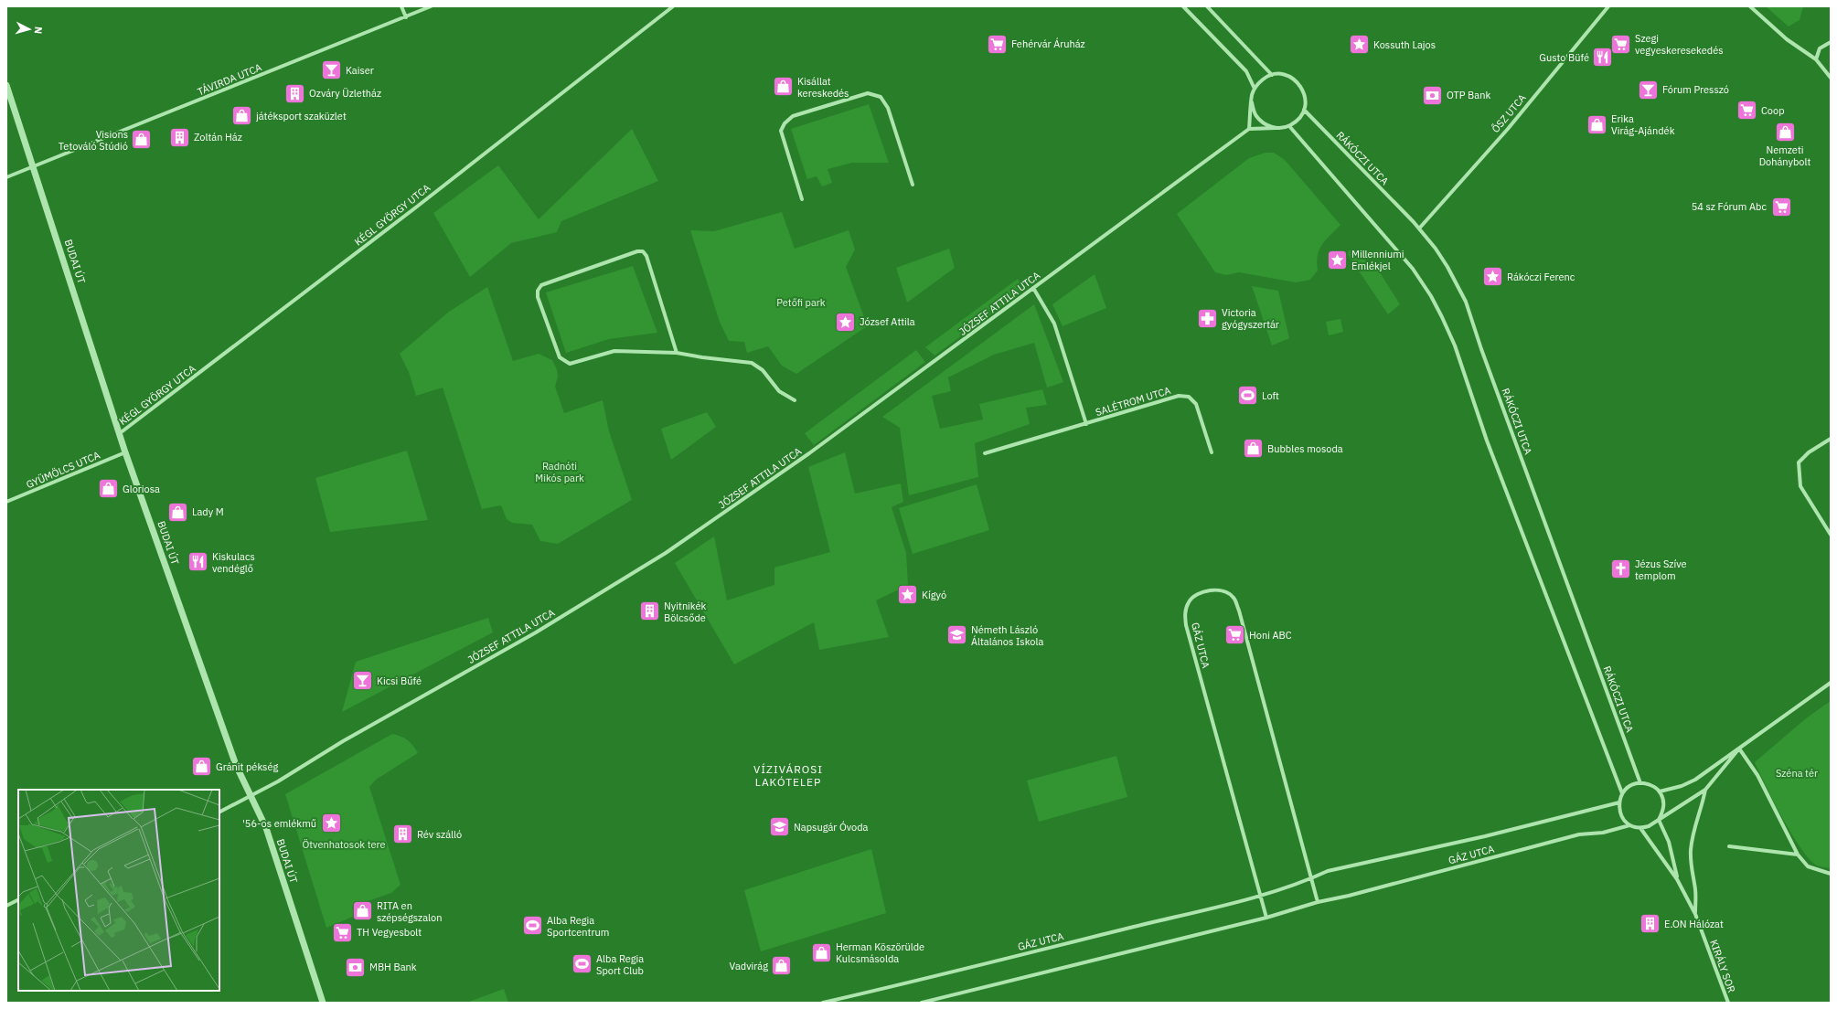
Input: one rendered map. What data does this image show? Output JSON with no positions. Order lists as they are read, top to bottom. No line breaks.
{"streets":{"street":["TÁVIRDA UTCA","ŐSZ UTCA","RÁKÓCZI UTCA","KÉGL GYÖRGY UTCA","BUDAI ÚT","JÓZSEF ATTILA UTCA","SALÉTROM UTCA","GYÜMÖLCS UTCA","GÁZ UTCA","KIRÁLY SOR"]},"crossings":[["TÁVIRDA UTCA","BUDAI ÚT"],["ŐSZ UTCA","RÁKÓCZI UTCA"],["RÁKÓCZI UTCA","GÁZ UTCA"],["RÁKÓCZI UTCA","KIRÁLY SOR"],["KÉGL GYÖRGY UTCA","BUDAI ÚT"],["BUDAI ÚT","JÓZSEF ATTILA UTCA"],["BUDAI ÚT","GYÜMÖLCS UTCA"],["JÓZSEF ATTILA UTCA","SALÉTROM UTCA"],["GÁZ UTCA","KIRÁLY SOR"]],"districts":["VÍZIVÁROSI LAKÓTELEP"],"parks":["Petőfi park","Radnóti Mikós park","Széna tér","Ötvenhatosok tere"],"places":{"supermarket":["Fehérvár Áruház","Szegi vegyeskeresekedés","Coop","54 sz Fórum Abc","Honi ABC","TH Vegyesbolt"],"place":["Kossuth Lajos","Millenniumi Emlékjel","Rákóczi Ferenc","József Attila","Kígyó","'56-os emlékmű"],"restaurant":["Gusto Büfé","Kiskulacs vendéglő"],"bar":["Kaiser","Fórum Presszó","Kicsi Bűfé"],"shop":["Kisállat kereskedés","játéksport szaküzlet","Erika Virág-Ajándék","Nemzeti Dohánybolt","Visions Tetováló Stúdió","Bubbles mosoda","Gloriosa","Lady M","Gránit pékség","RITA en szépségszalon","Herman Köszörülde Kulcsmásolda","Vadvirág"],"building":["Ozváry Üzletház","Zoltán Ház","Nyitnikék Bölcsőde","Rév szálló","E.ON Hálózat"],"bank":["OTP Bank","MBH Bank"],"pharmacy":["Victoria gyógyszertár"],"sports":["Loft","Alba Regia Sportcentrum","Alba Regia Sport Club"],"church":["Jézus Szíve templom"],"school or university":["Németh László Általános Iskola","Napsugár Óvoda"]},"north":"right"}
